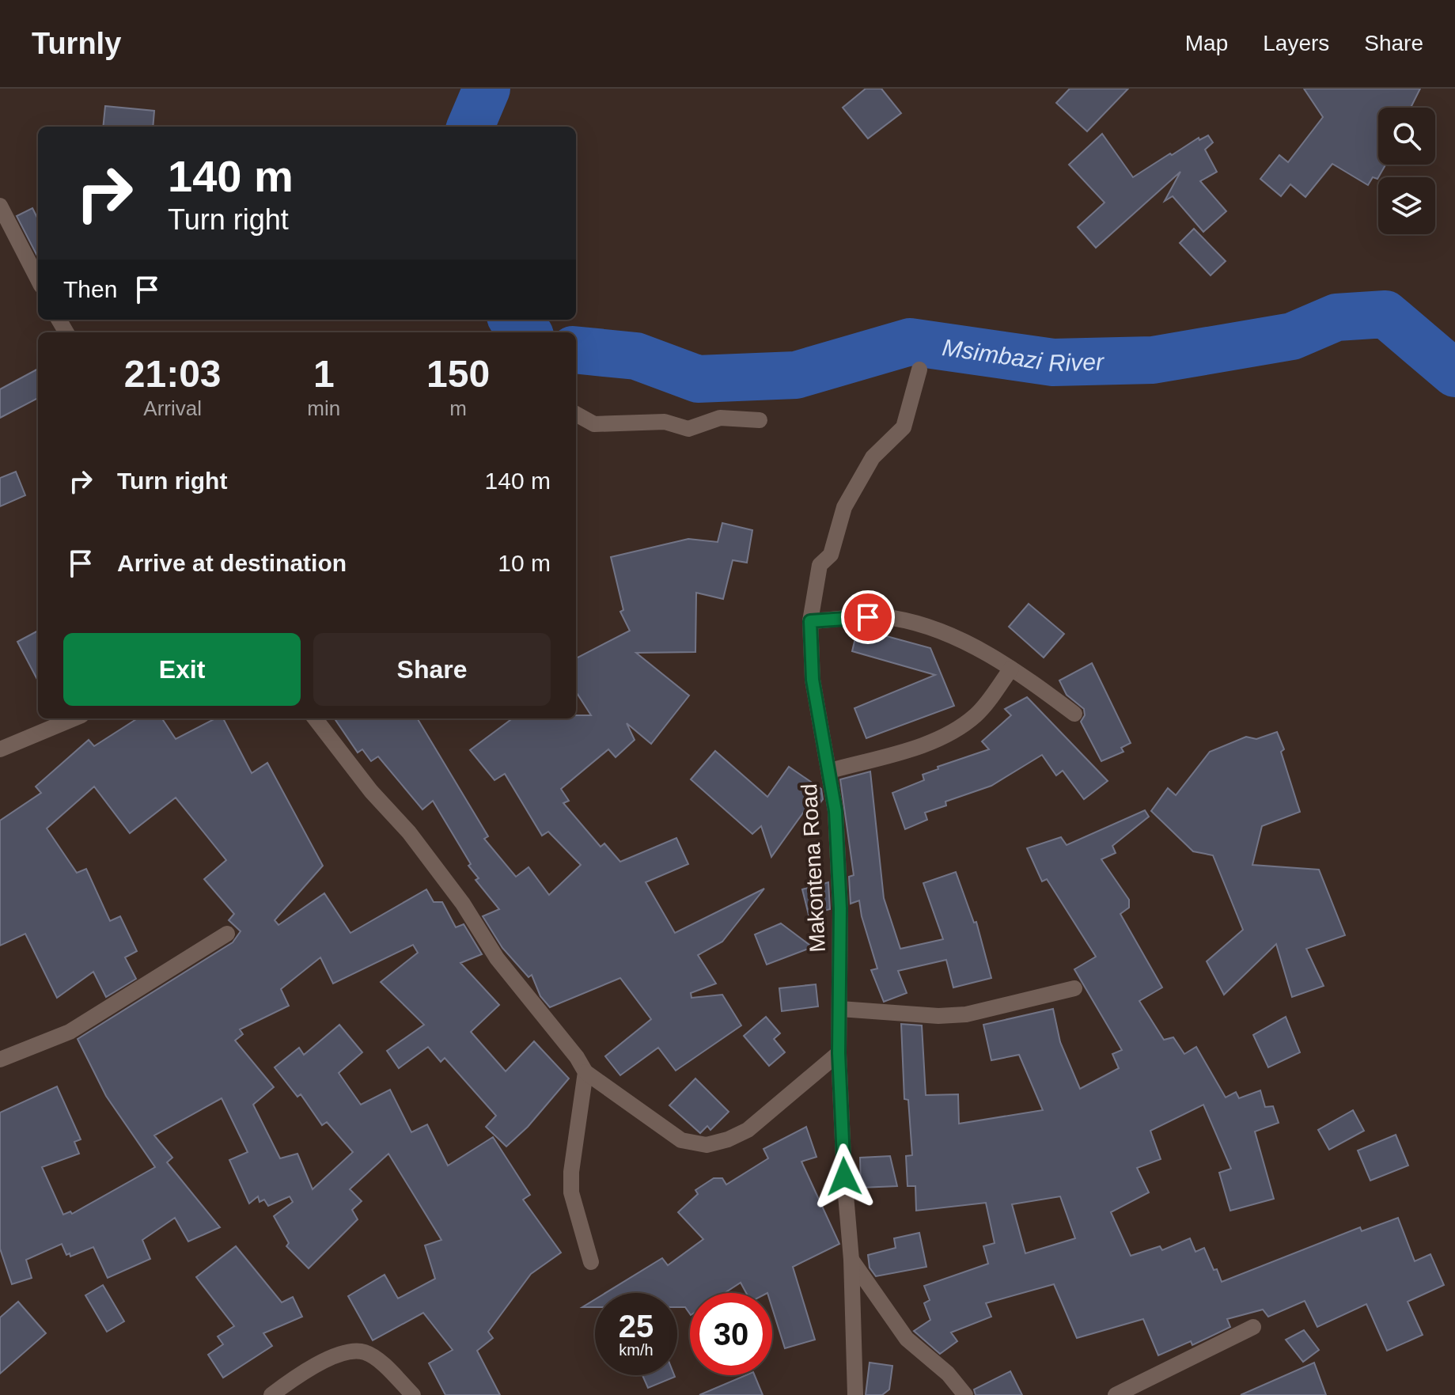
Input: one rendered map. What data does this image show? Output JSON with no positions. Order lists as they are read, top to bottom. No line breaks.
{"streets":{"street":["Makontena Road"]},"water":["Msimbazi River"],"page":{"header":"Turnly","nav":["Map","Layers","Share"],"turn":["140 m","Turn right"],"then":"Then","eta":["21:03","Arrival","1","min","150","m"],"list":[{"name":"Turn right","value":"140 m"},{"name":"Arrive at destination","value":"10 m"}],"buttons":["Exit","Share"],"speed":"25 km/h","limit":"30"}}
